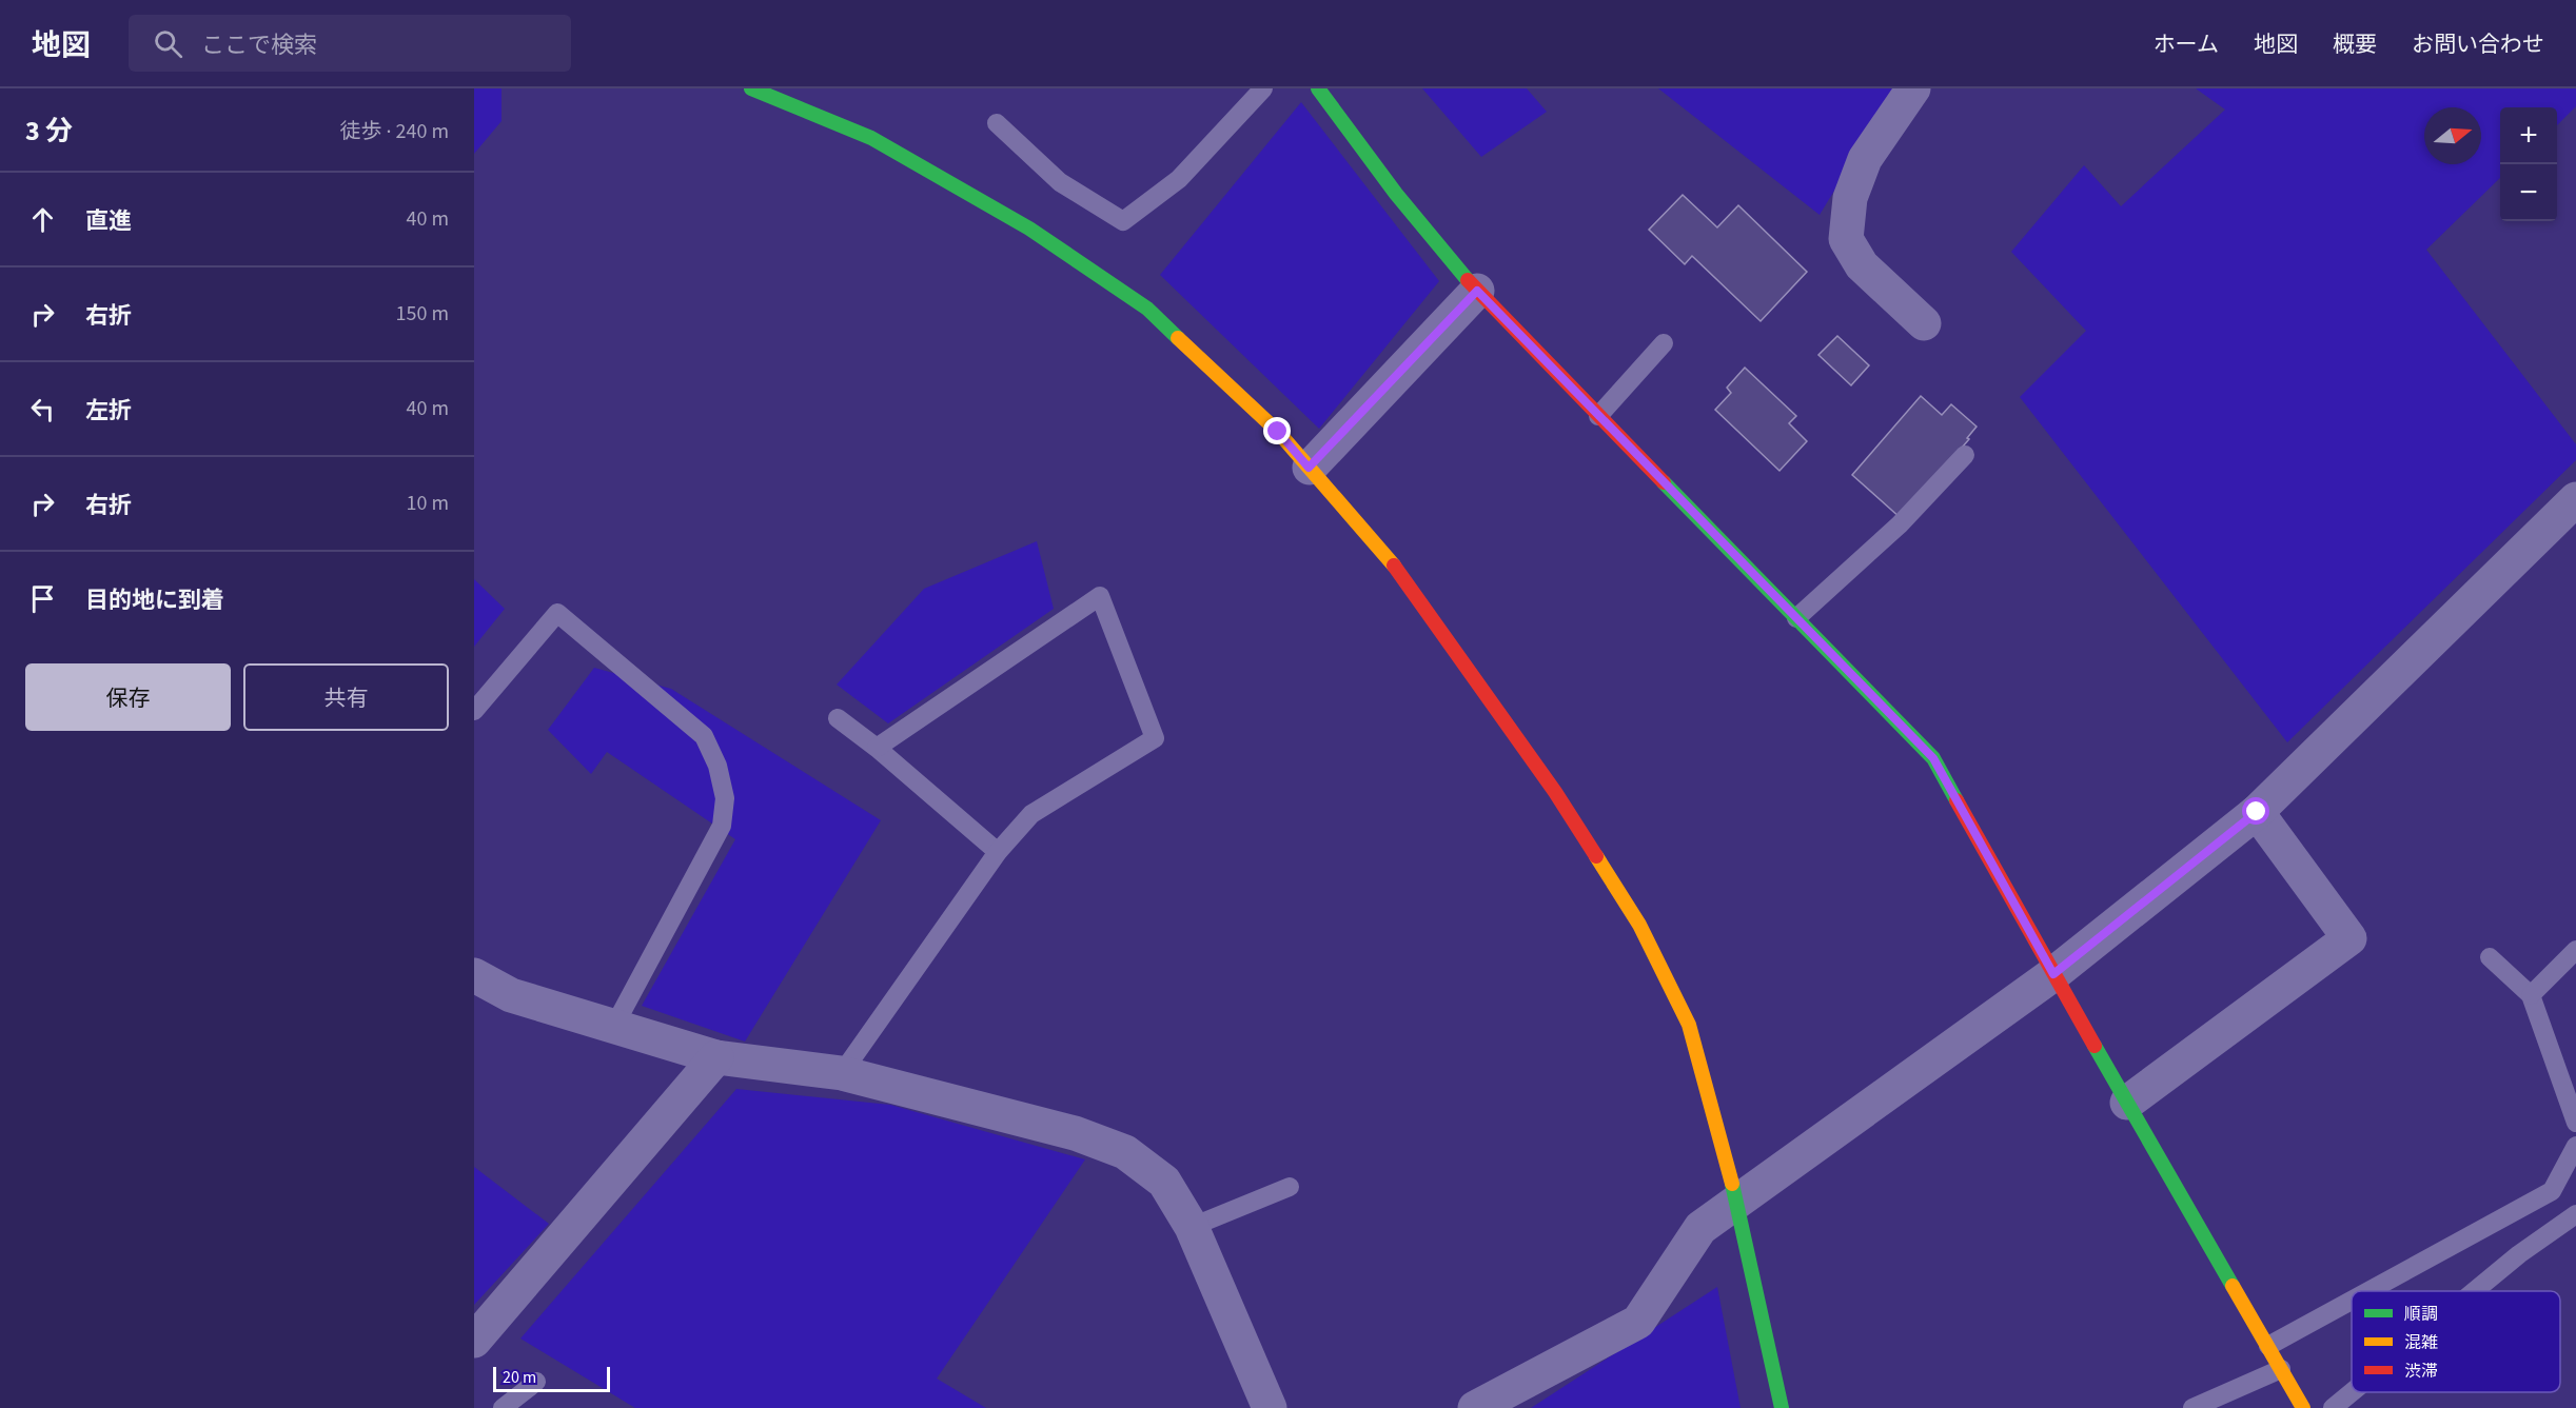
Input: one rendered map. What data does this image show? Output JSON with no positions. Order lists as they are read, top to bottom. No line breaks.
{"legend":["順調","混雑","渋滞"],"scale_bar":"20 m","north":"right","page":{"header":"地図","search":"ここで検索","nav":["ホーム","地図","概要","お問い合わせ"],"heading":["3 分","徒歩 · 240 m"],"map_buttons":["+","−"],"list":[["直進","40 m"],["右折","150 m"],["左折","40 m"],["右折","10 m"],"目的地に到着"],"buttons":["保存","共有"],"scale":"20 m"}}
